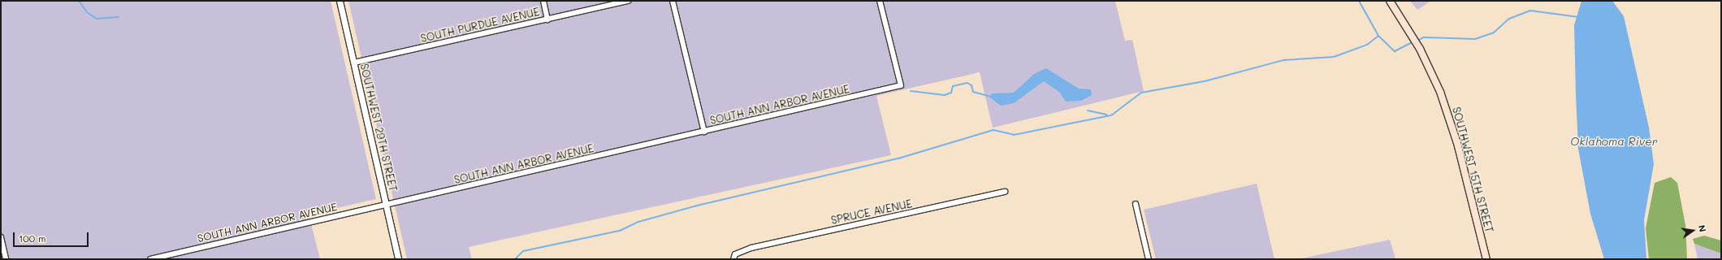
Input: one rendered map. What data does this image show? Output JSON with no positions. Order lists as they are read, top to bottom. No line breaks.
{"streets":{"main road":["SOUTHWEST 15TH STREET"],"street":["SOUTH PURDUE AVENUE","SOUTH ANN ARBOR AVENUE","SOUTHWEST 29TH STREET","SPRUCE AVENUE"]},"crossings":[["SOUTH PURDUE AVENUE","SOUTHWEST 29TH STREET"],["SOUTH ANN ARBOR AVENUE","SOUTHWEST 29TH STREET"]],"water":["Oklahoma River"],"scale_bar":"100 m","north":"right"}
